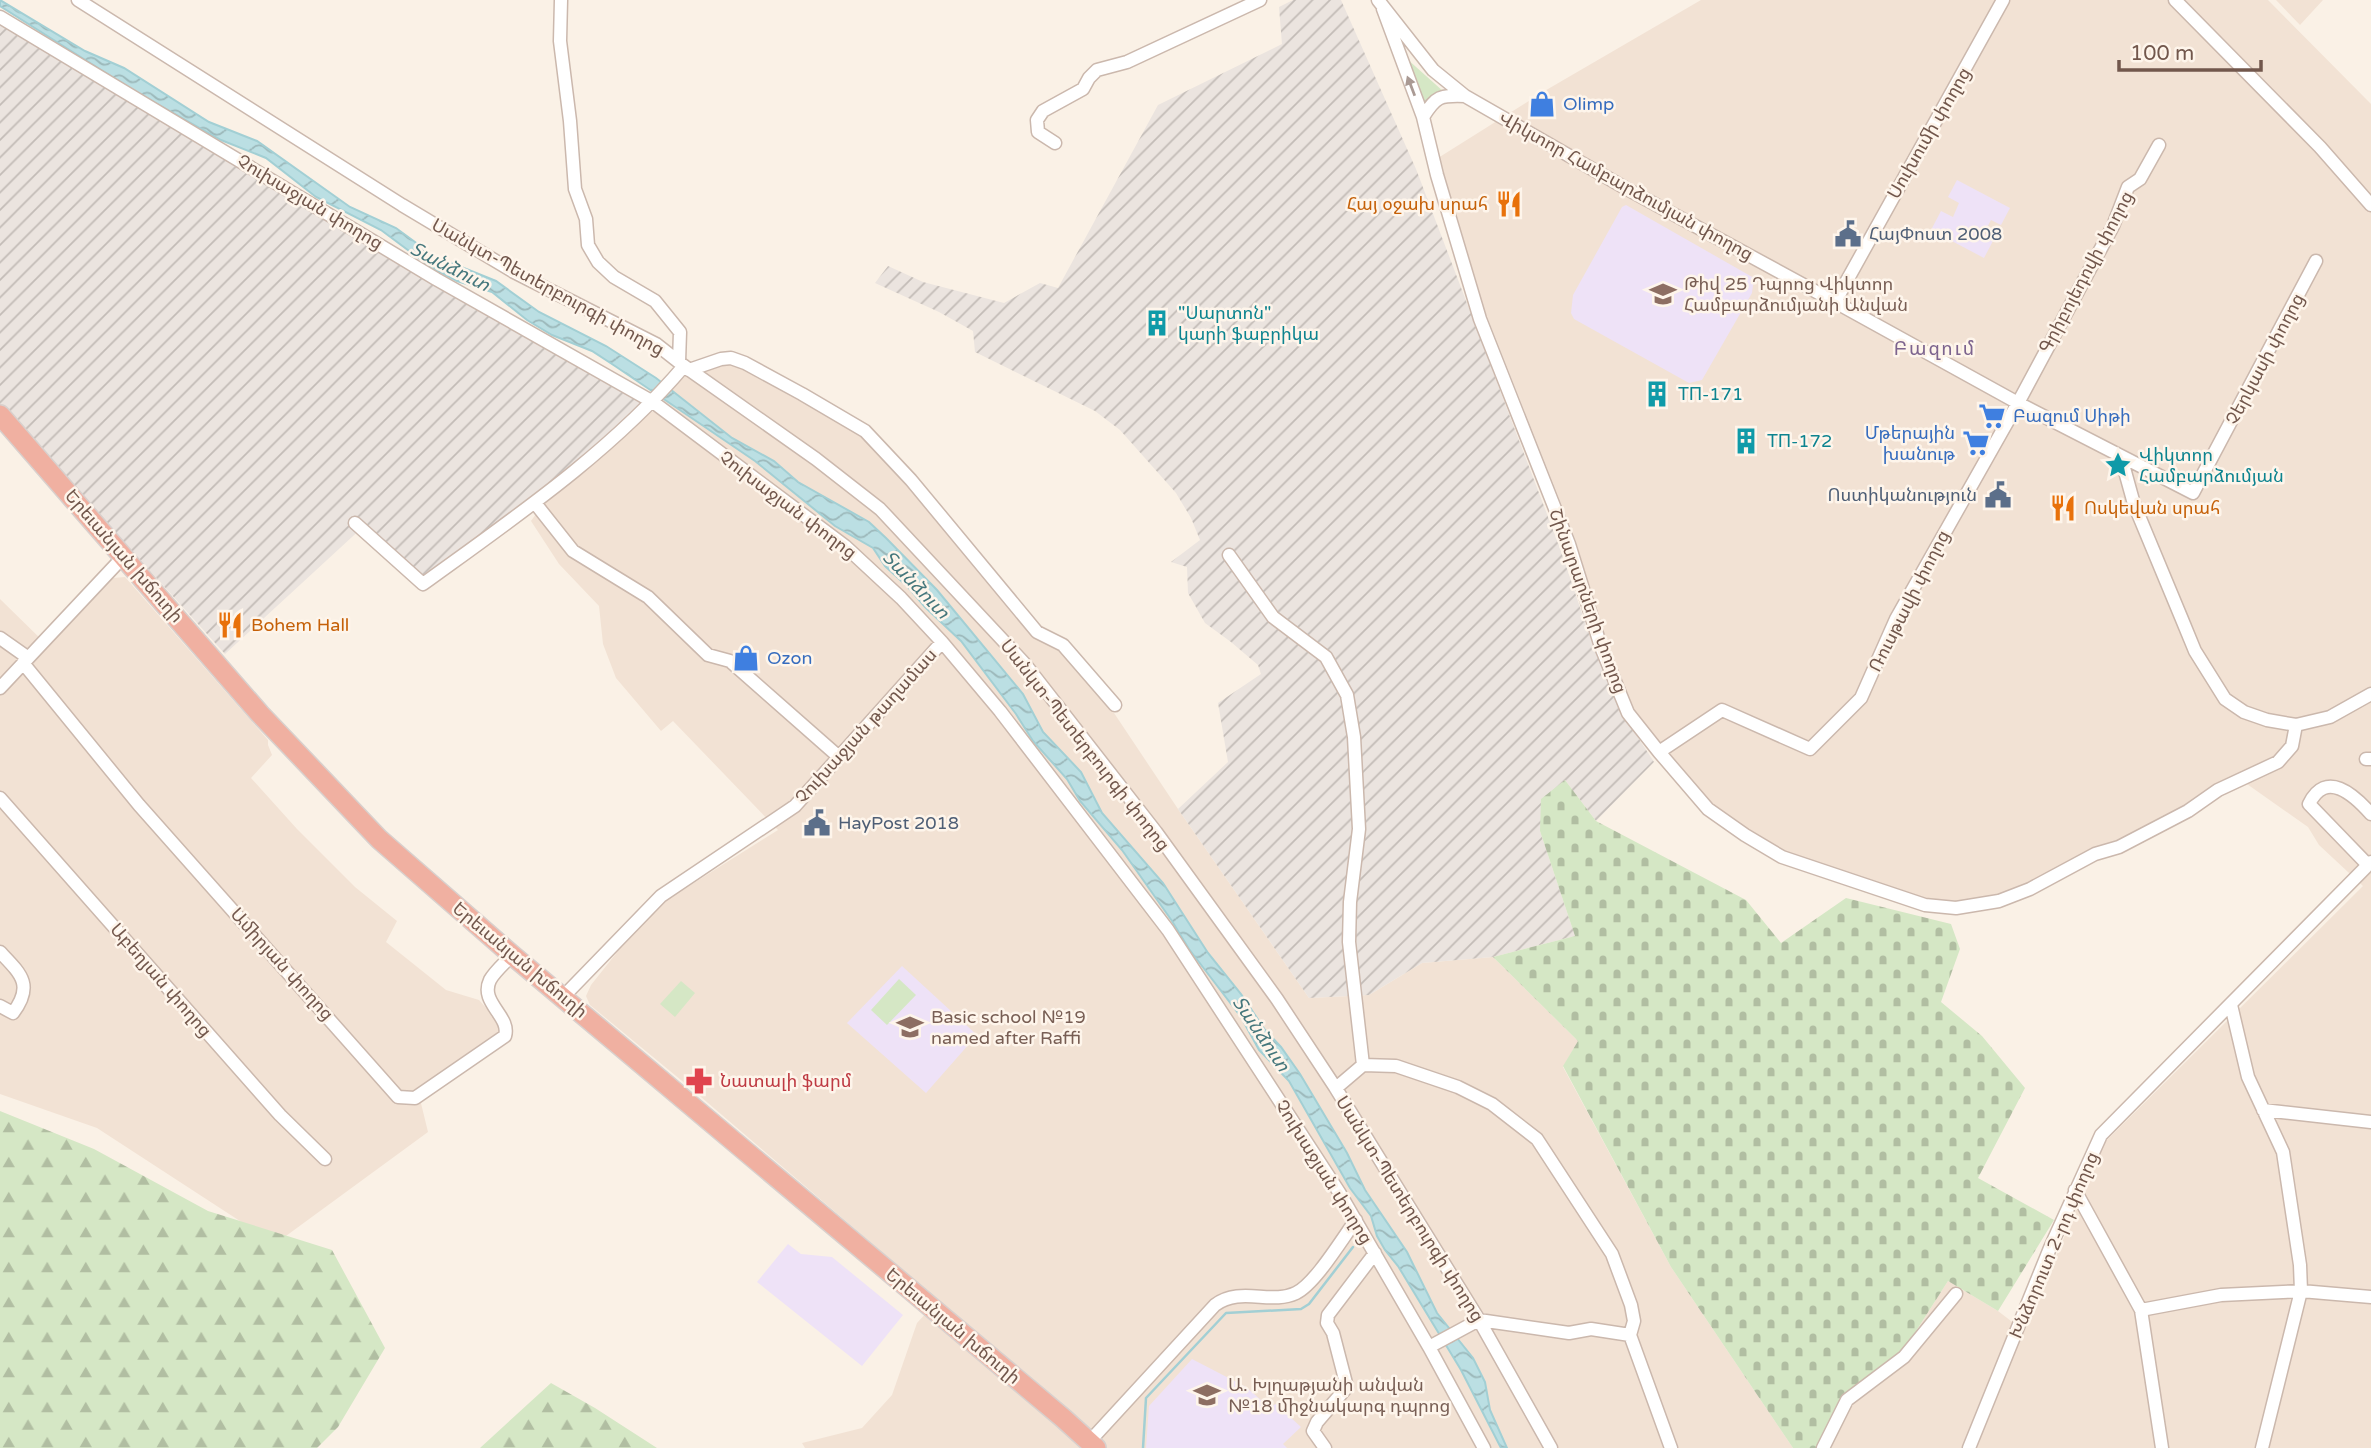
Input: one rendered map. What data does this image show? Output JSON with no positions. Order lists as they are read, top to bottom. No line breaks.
{"streets":{"highway":["Երեւանյան խճուղի"],"street":["Սուխումի փողոց","Վիկտոր Համբարձումյան փողոց","Չուխաջյան փողոց","Գրիբոյեդովի փողոց","Սանկտ-Պետերբուրգի փողոց","Չերկասի փողոց","Շինարարների փողոց","Ռուսթավի փողոց","Չուխաջյան թաղամաս","Ամիրյան փողոց","Աբեղյան փողոց","Խնձորուտ 2-րդ փողոց"]},"crossings":[["Սուխումի փողոց","Վիկտոր Համբարձումյան փողոց"],["Վիկտոր Համբարձումյան փողոց","Գրիբոյեդովի փողոց"],["Վիկտոր Համբարձումյան փողոց","Չերկասի փողոց"],["Վիկտոր Համբարձումյան փողոց","Շինարարների փողոց"],["Վիկտոր Համբարձումյան փողոց","Ռուսթավի փողոց"],["Չուխաջյան փողոց","Չուխաջյան թաղամաս"],["Գրիբոյեդովի փողոց","Ռուսթավի փողոց"],["Երեւանյան խճուղի","Չուխաջյան թաղամաս"],["Երեւանյան խճուղի","Ամիրյան փողոց"],["Շինարարների փողոց","Ռուսթավի փողոց"]],"districts":["Բազում"],"water":["Տանձուտ"],"places":{"shop":["Olimp","Ozon"],"restaurant":["Հայ օջախ սրահ","Ոսկեվան սրահ","Bohem Hall"],"public building":["ՀայՓոստ 2008","Ոստիկանություն","HayPost 2018"],"school or university":["Թիվ 25 Դպրոց Վիկտոր Համբարձումյանի Անվան","Basic school №19 named after Raffi","Ա. Խլղաթյանի անվան №18 միջնակարգ դպրոց"],"building":["\"Սարտոն\" կարի ֆաբրիկա","ТП-171","ТП-172"],"supermarket":["Բազում Սիթի","Մթերային խանութ"],"place":["Վիկտոր Համբարձումյան"],"pharmacy":["Նատալի ֆարմ"]},"scale_bar":"100 m"}
